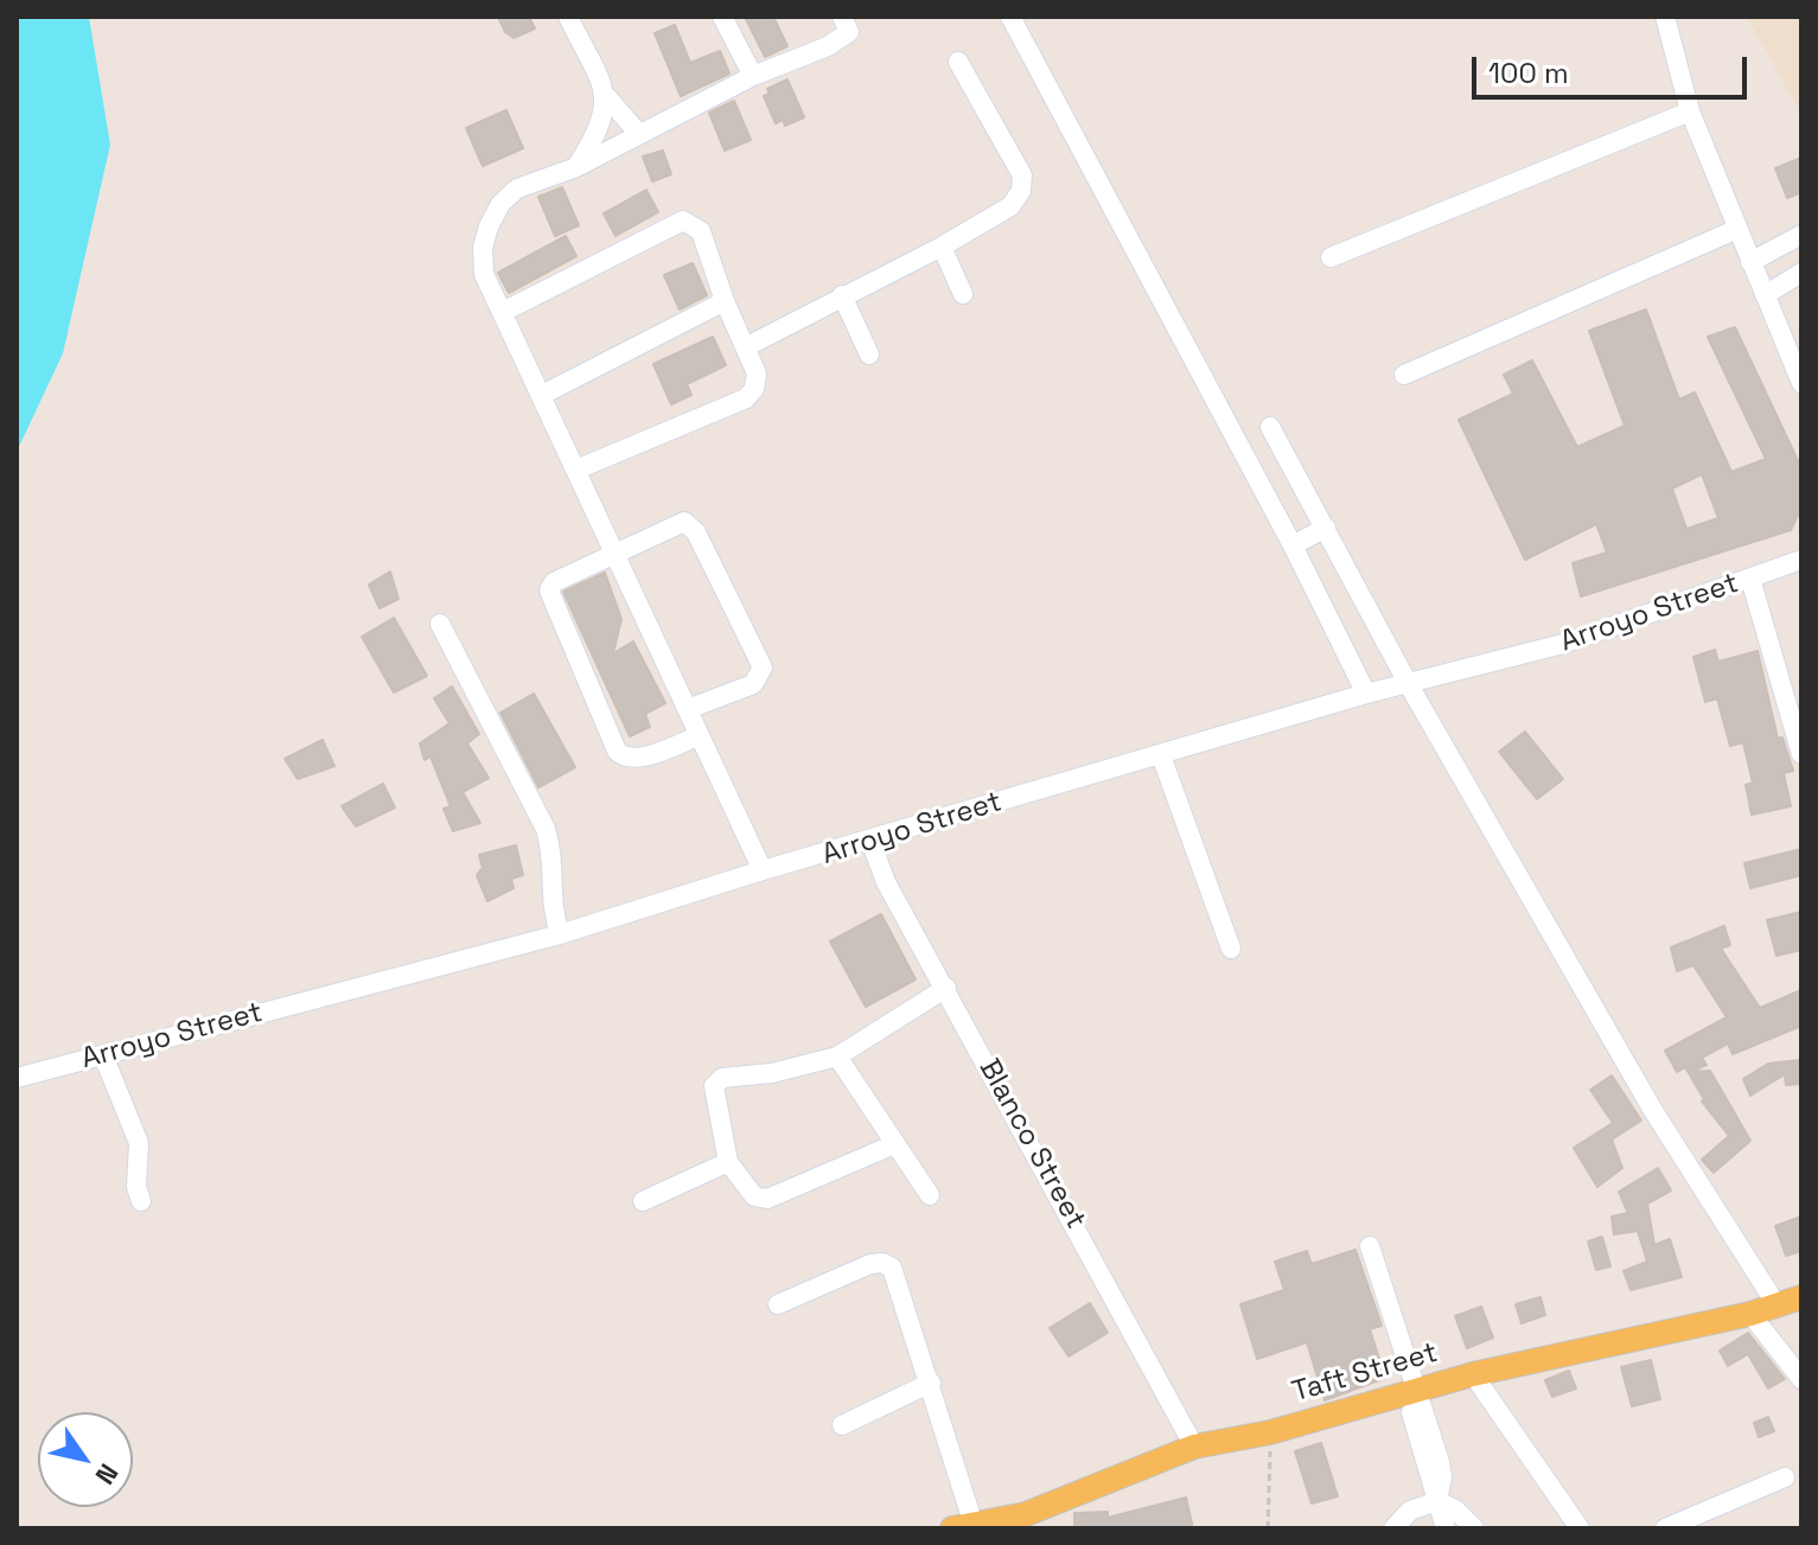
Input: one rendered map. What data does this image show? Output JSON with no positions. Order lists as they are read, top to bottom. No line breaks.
{"streets":{"main road":["Taft Street"],"street":["Arroyo Street","Blanco Street"]},"crossings":[["Arroyo Street","Blanco Street"],["Blanco Street","Taft Street"]],"scale_bar":"100 m","north":"bottom right"}
